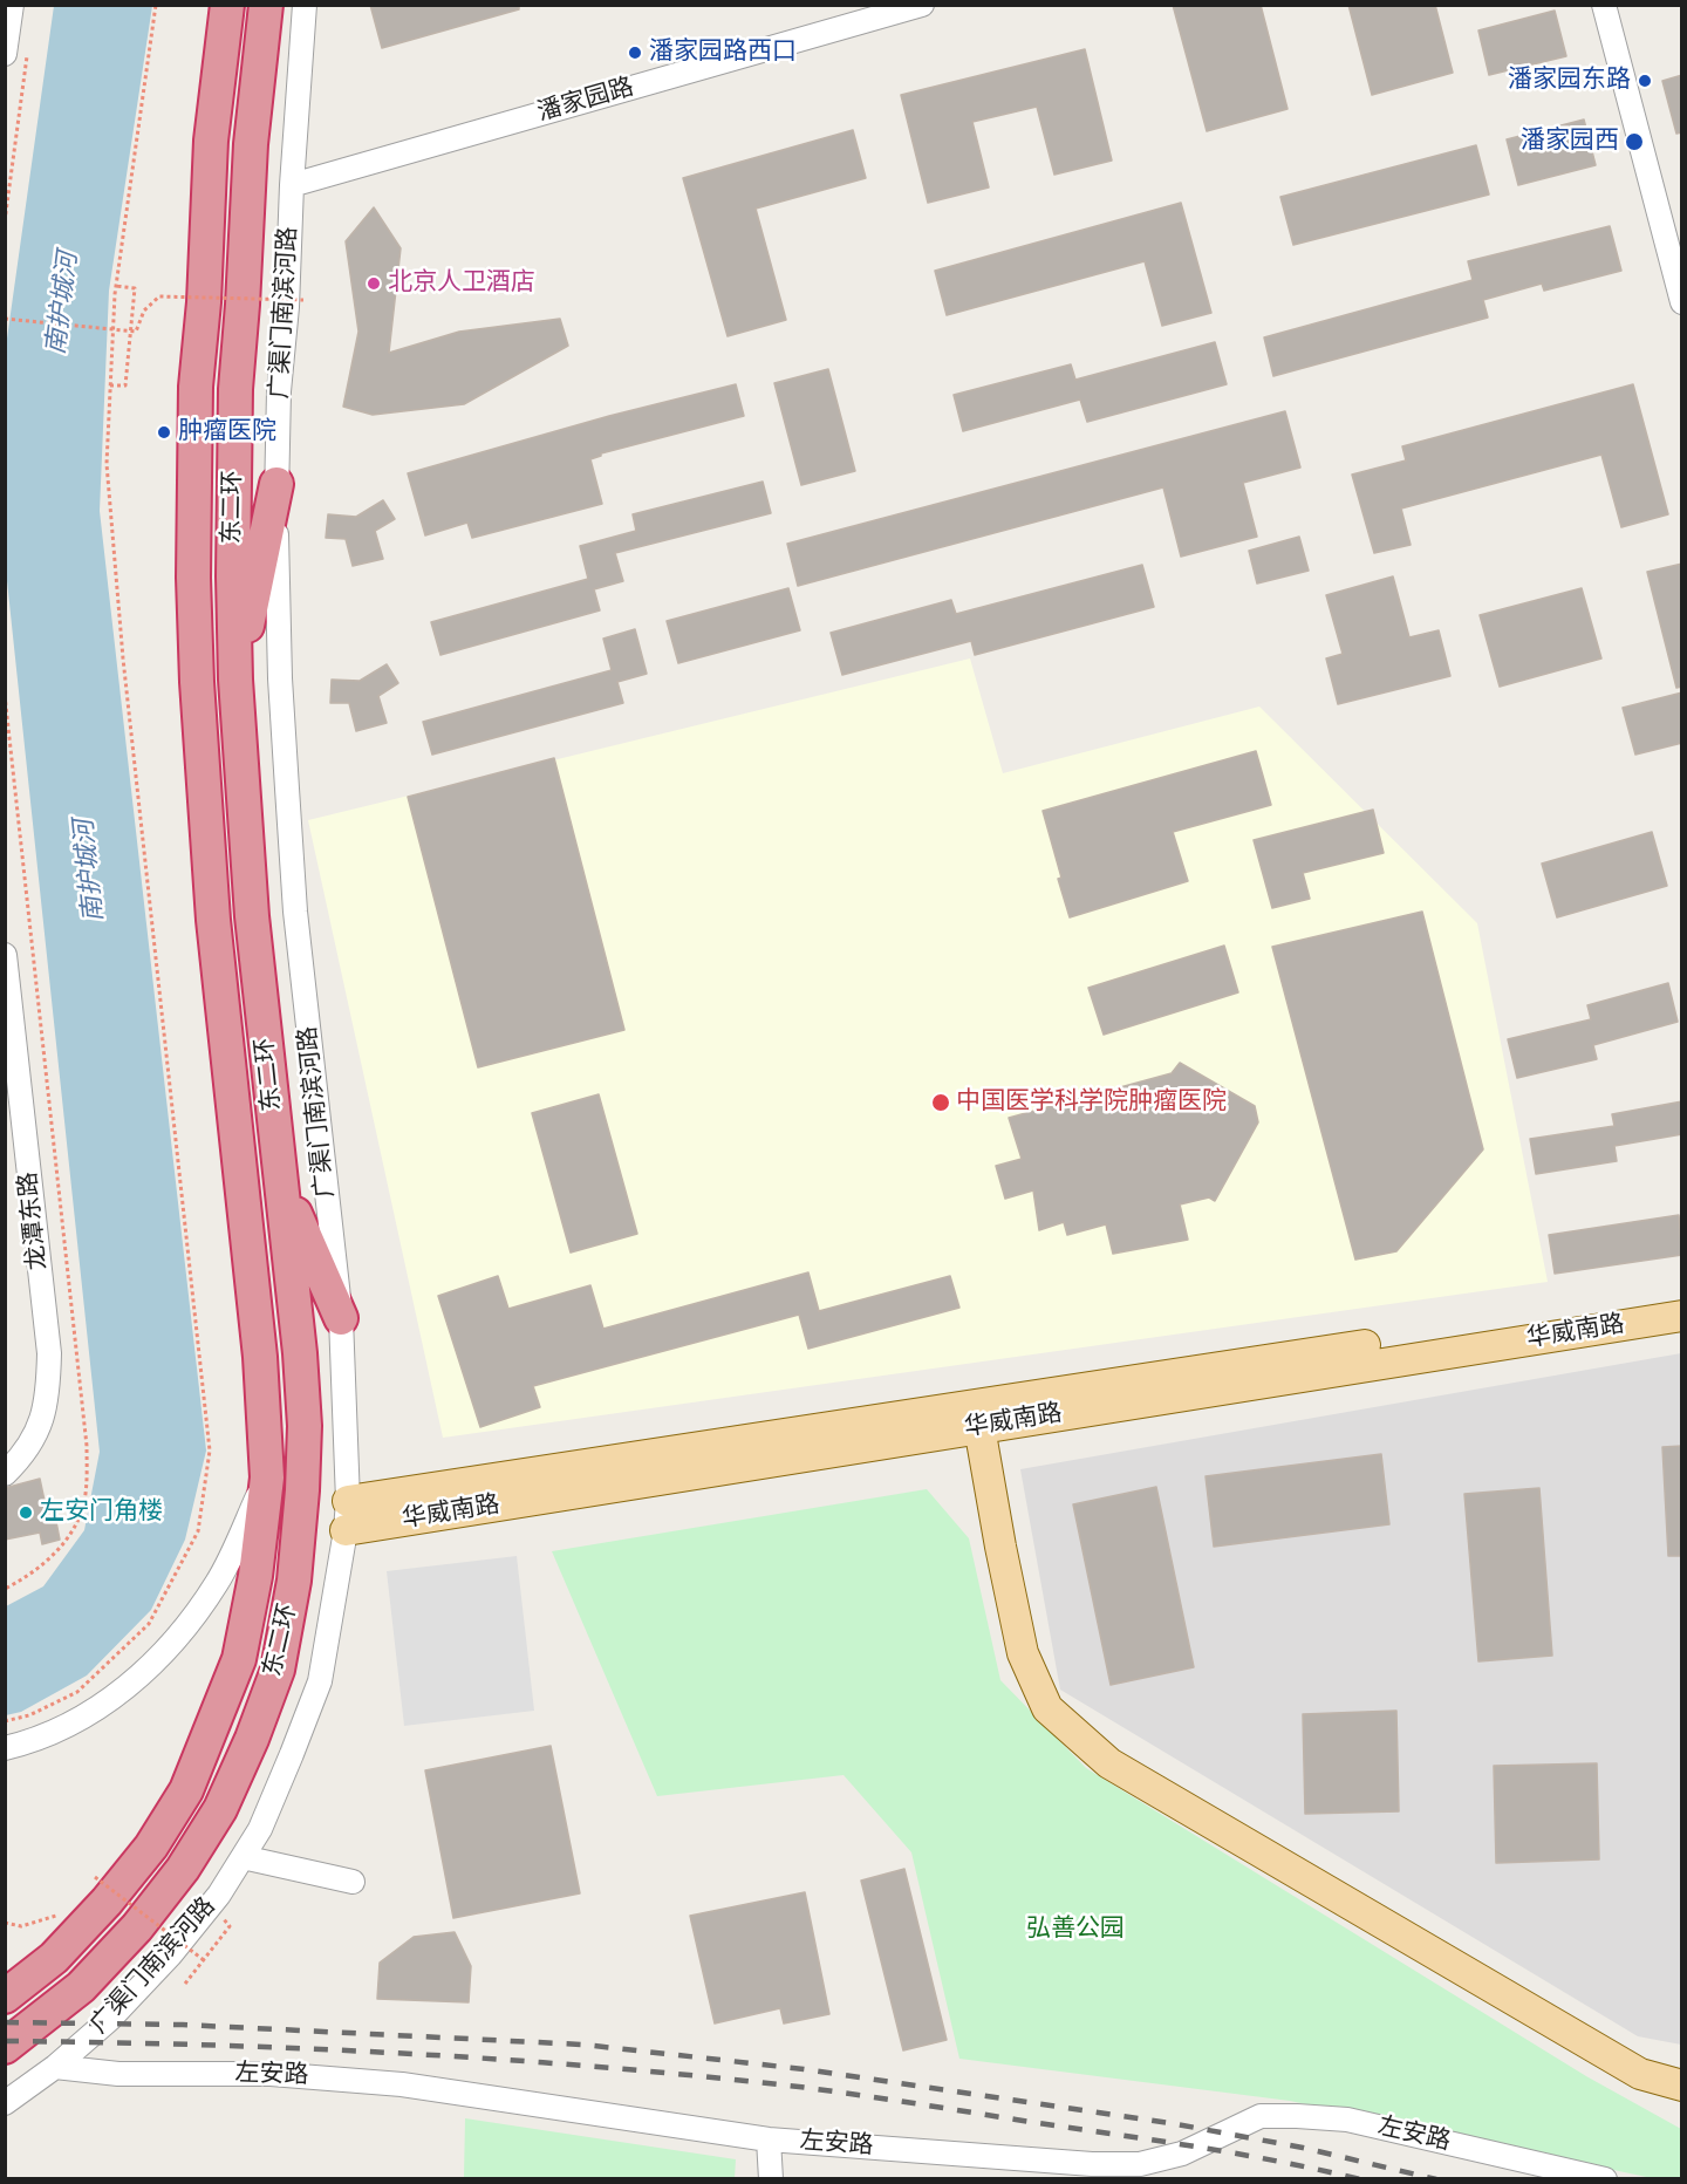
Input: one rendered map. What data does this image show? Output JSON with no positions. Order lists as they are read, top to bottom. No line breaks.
{"streets":{"highway":["东二环"],"main road":["华威南路"],"street":["潘家园路","广渠门南滨河路","龙潭东路","左安路"]},"crossings":[["潘家园路","广渠门南滨河路"],["广渠门南滨河路","华威南路"],["广渠门南滨河路","左安路"]],"water":["南护城河"],"parks":["弘善公园"],"places":["潘家园路西口","潘家园东路","潘家园西","北京人卫酒店","肿瘤医院","中国医学科学院肿瘤医院","左安门角楼"]}
